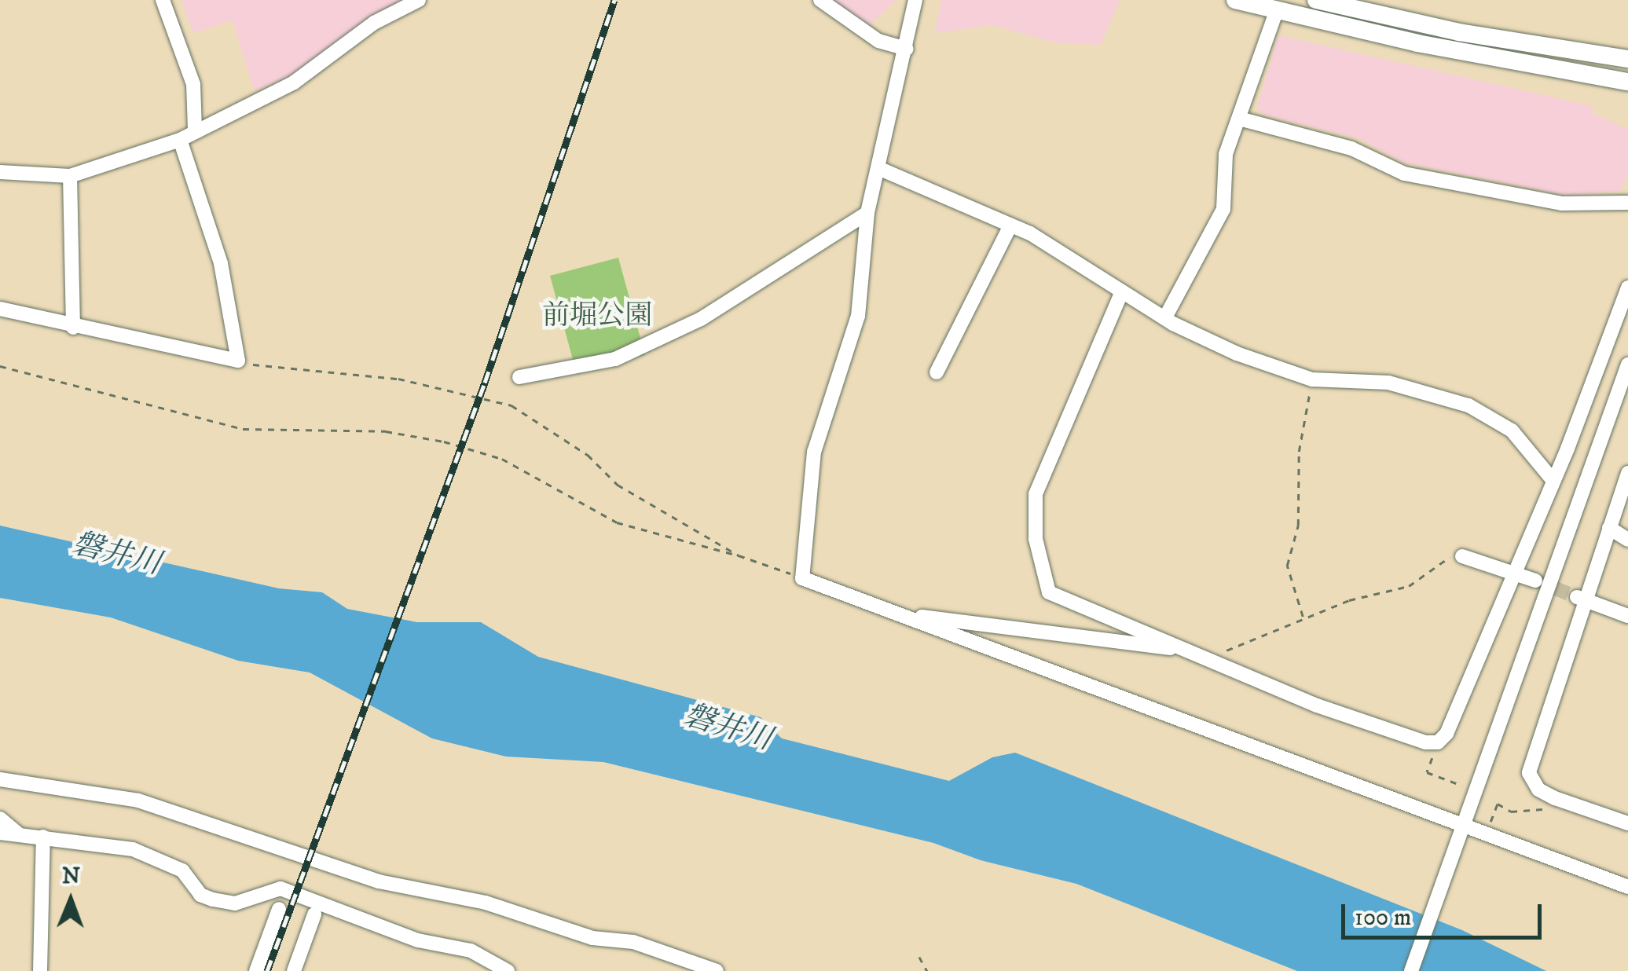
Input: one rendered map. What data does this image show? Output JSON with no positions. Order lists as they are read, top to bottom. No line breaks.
{"water":["磐井川"],"parks":["前堀公園"],"scale_bar":"100 m","north":"top"}
